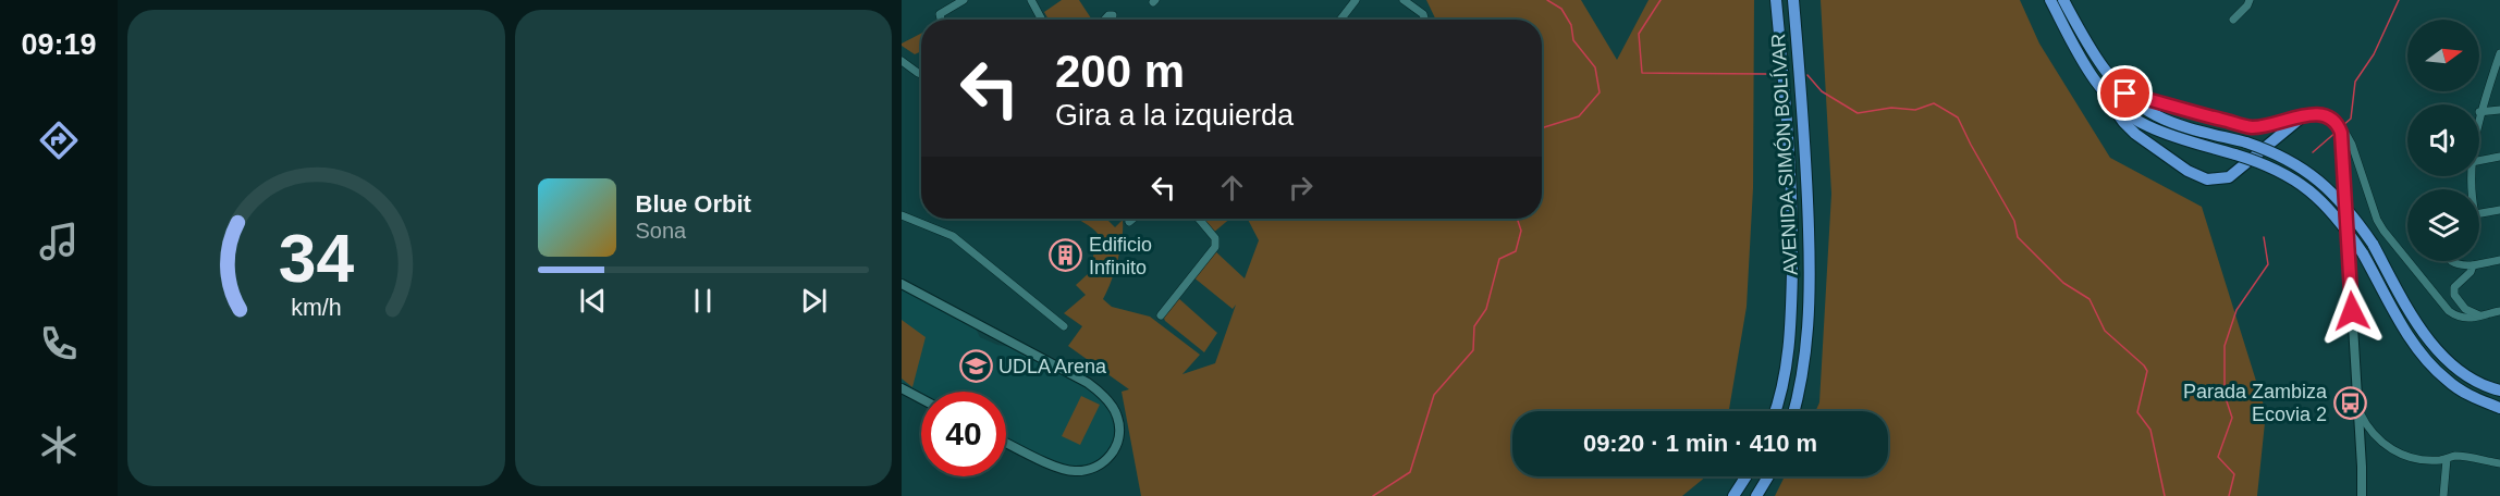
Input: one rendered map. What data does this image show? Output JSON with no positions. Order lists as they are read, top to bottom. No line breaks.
{"streets":{"highway":["AVENIDA SIMÓN BOLÍVAR"]},"places":{"building":["Edificio Infinito"],"school or university":["UDLA Arena"],"bus stop":["Parada Zambiza Ecovia 2"]},"north":"right","page":{"tabs":"09:19","turn":["200 m","Gira a la izquierda"],"song":["Blue Orbit","Sona"],"limit":"40","trip":"09:20 · 1 min · 410 m","gauge":["34","km/h"]}}
